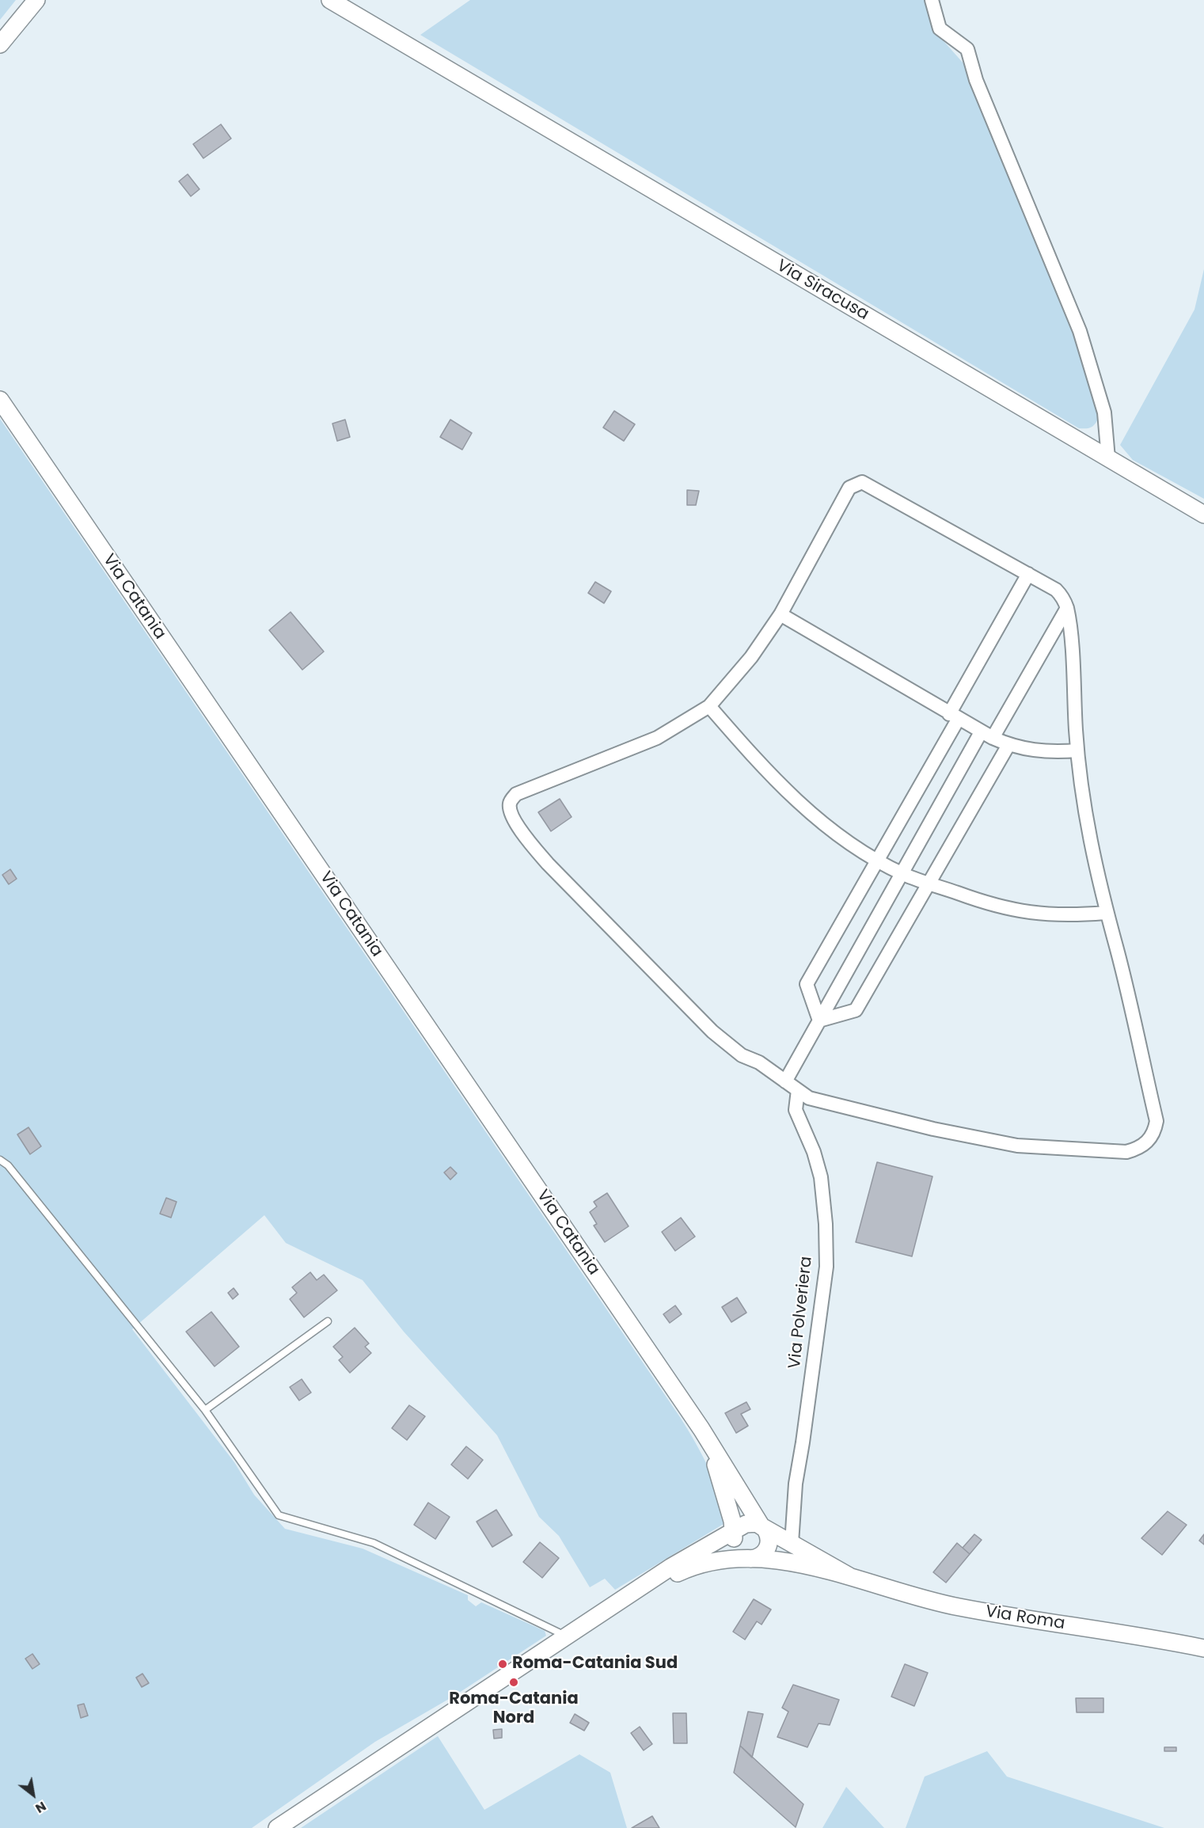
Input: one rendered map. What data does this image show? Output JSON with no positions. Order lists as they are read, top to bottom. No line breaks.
{"streets":{"street":["Via Siracusa","Via Catania","Via Polveriera","Via Roma"]},"places":["Roma-Catania Sud","Roma-Catania Nord"],"north":"bottom right"}
